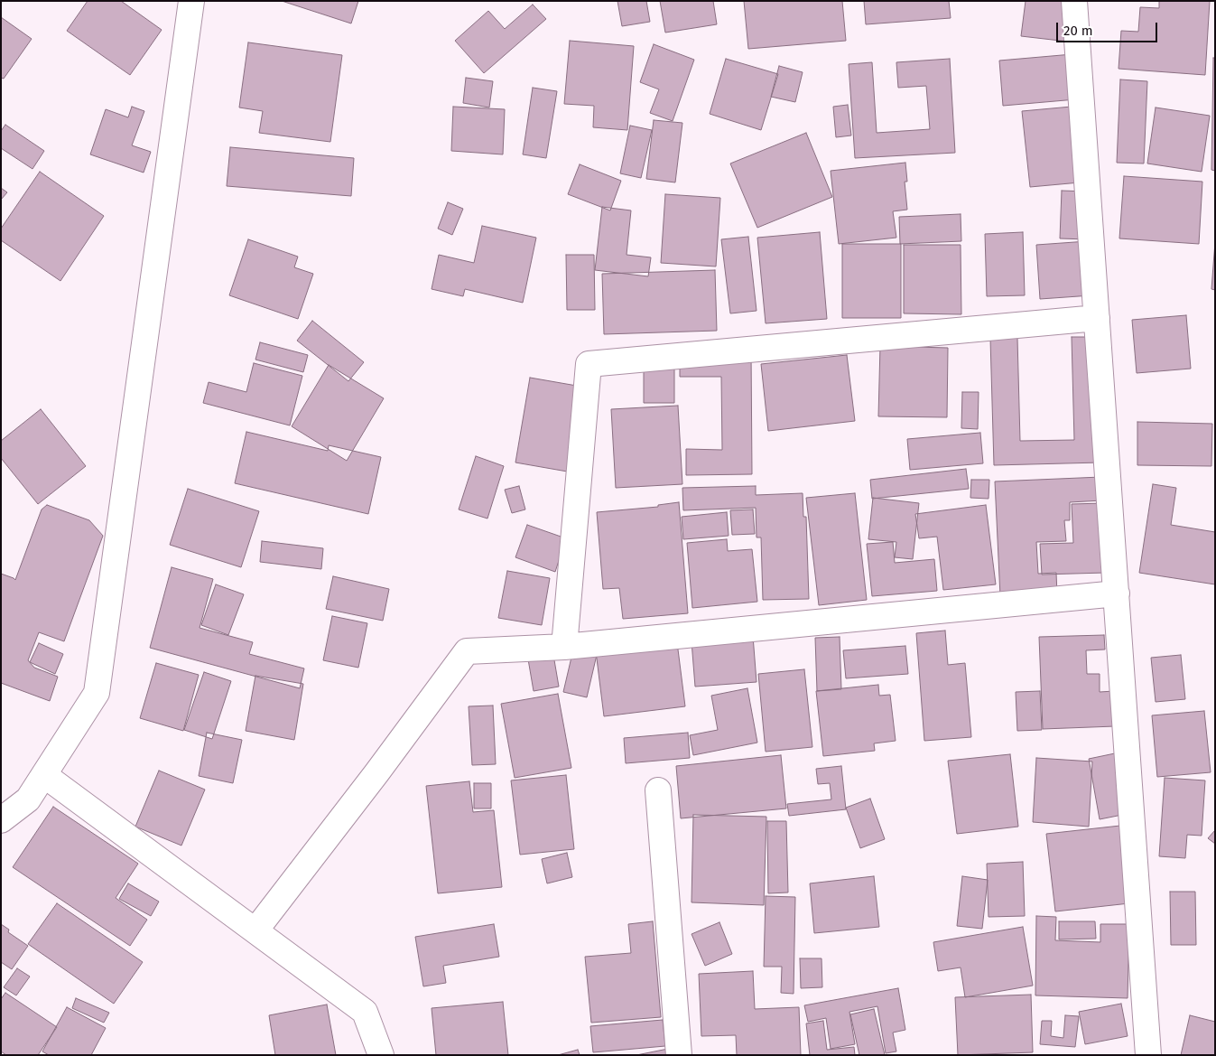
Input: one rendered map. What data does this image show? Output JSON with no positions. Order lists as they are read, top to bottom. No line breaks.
{"scale_bar":"20 m"}
